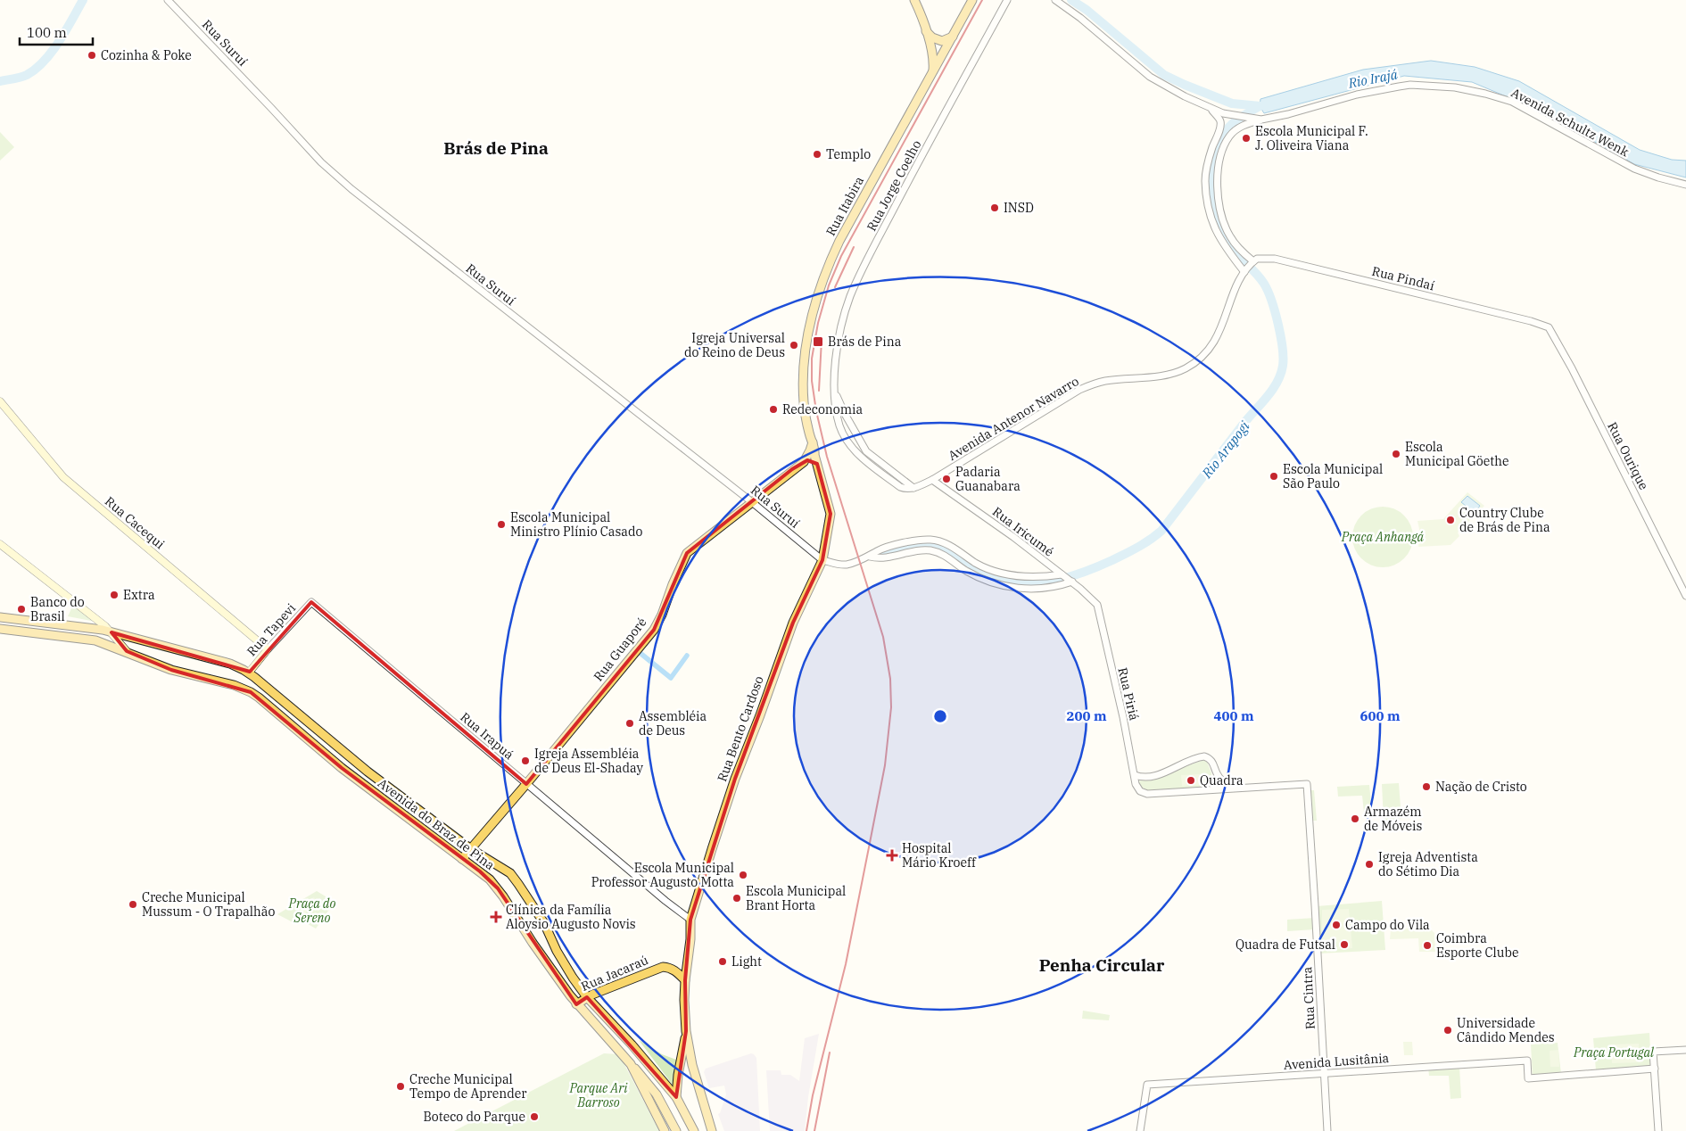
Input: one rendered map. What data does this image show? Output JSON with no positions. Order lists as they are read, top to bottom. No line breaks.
{"streets":{"main road":["Rua Itabira","Rua Cacequi","Rua Tapevi","Rua Guaporé","Rua Bento Cardoso","Avenida do Braz de Pina","Rua Jacaraú"],"street":["Rua Suruí","Avenida Schultz Wenk","Rua Jorge Coelho","Rua Pindaí","Avenida Antenor Navarro","Rua Ourique","Rua Iricumé","Rua Piriá","Rua Irapuá","Rua Cintra","Avenida Lusitânia"]},"crossings":[["Rua Suruí","Rua Guaporé"],["Rua Suruí","Rua Bento Cardoso"],["Rua Itabira","Rua Guaporé"],["Rua Itabira","Rua Bento Cardoso"],["Rua Pindaí","Avenida Antenor Navarro"],["Rua Pindaí","Rua Ourique"],["Avenida Antenor Navarro","Rua Iricumé"],["Rua Cacequi","Rua Tapevi"],["Rua Iricumé","Rua Piriá"],["Rua Tapevi","Rua Irapuá"],["Rua Tapevi","Avenida do Braz de Pina"],["Rua Guaporé","Rua Bento Cardoso"],["Rua Guaporé","Rua Irapuá"],["Rua Guaporé","Avenida do Braz de Pina"],["Rua Bento Cardoso","Rua Irapuá"],["Rua Bento Cardoso","Rua Jacaraú"],["Avenida do Braz de Pina","Rua Jacaraú"],["Rua Cintra","Avenida Lusitânia"]],"districts":["Brás de Pina","Penha Circular"],"water":["Rio Irajá","Rio Arapogi"],"parks":["Praça Anhangá","Praça do Sereno","Praça Portugal","Parque Ari Barroso"],"places":{"other":["Cozinha & Poke","Escola Municipal F. J. Oliveira Viana","Templo","INSD","Igreja Universal do Reino de Deus","Redeconomia","Escola Municipal Göethe","Escola Municipal São Paulo","Padaria Guanabara","Country Clube de Brás de Pina","Escola Municipal Ministro Plínio Casado","Extra","Banco do Brasil","Assembléia de Deus","Igreja Assembléia de Deus El-Shaday","Quadra","Nação de Cristo","Armazém de Móveis","Igreja Adventista do Sétimo Dia","Escola Municipal Professor Augusto Motta","Escola Municipal Brant Horta","Creche Municipal Mussum - O Trapalhão","Campo do Vila","Quadra de Futsal","Coimbra Esporte Clube","Light","Universidade Cândido Mendes","Creche Municipal Tempo de Aprender","Boteco do Parque"],"transit":["Brás de Pina"],"health":["Hospital Mário Kroeff","Clínica da Família Aloysio Augusto Novis"]},"scale_bar":"100 m","rings":["200 m","400 m","600 m"]}
